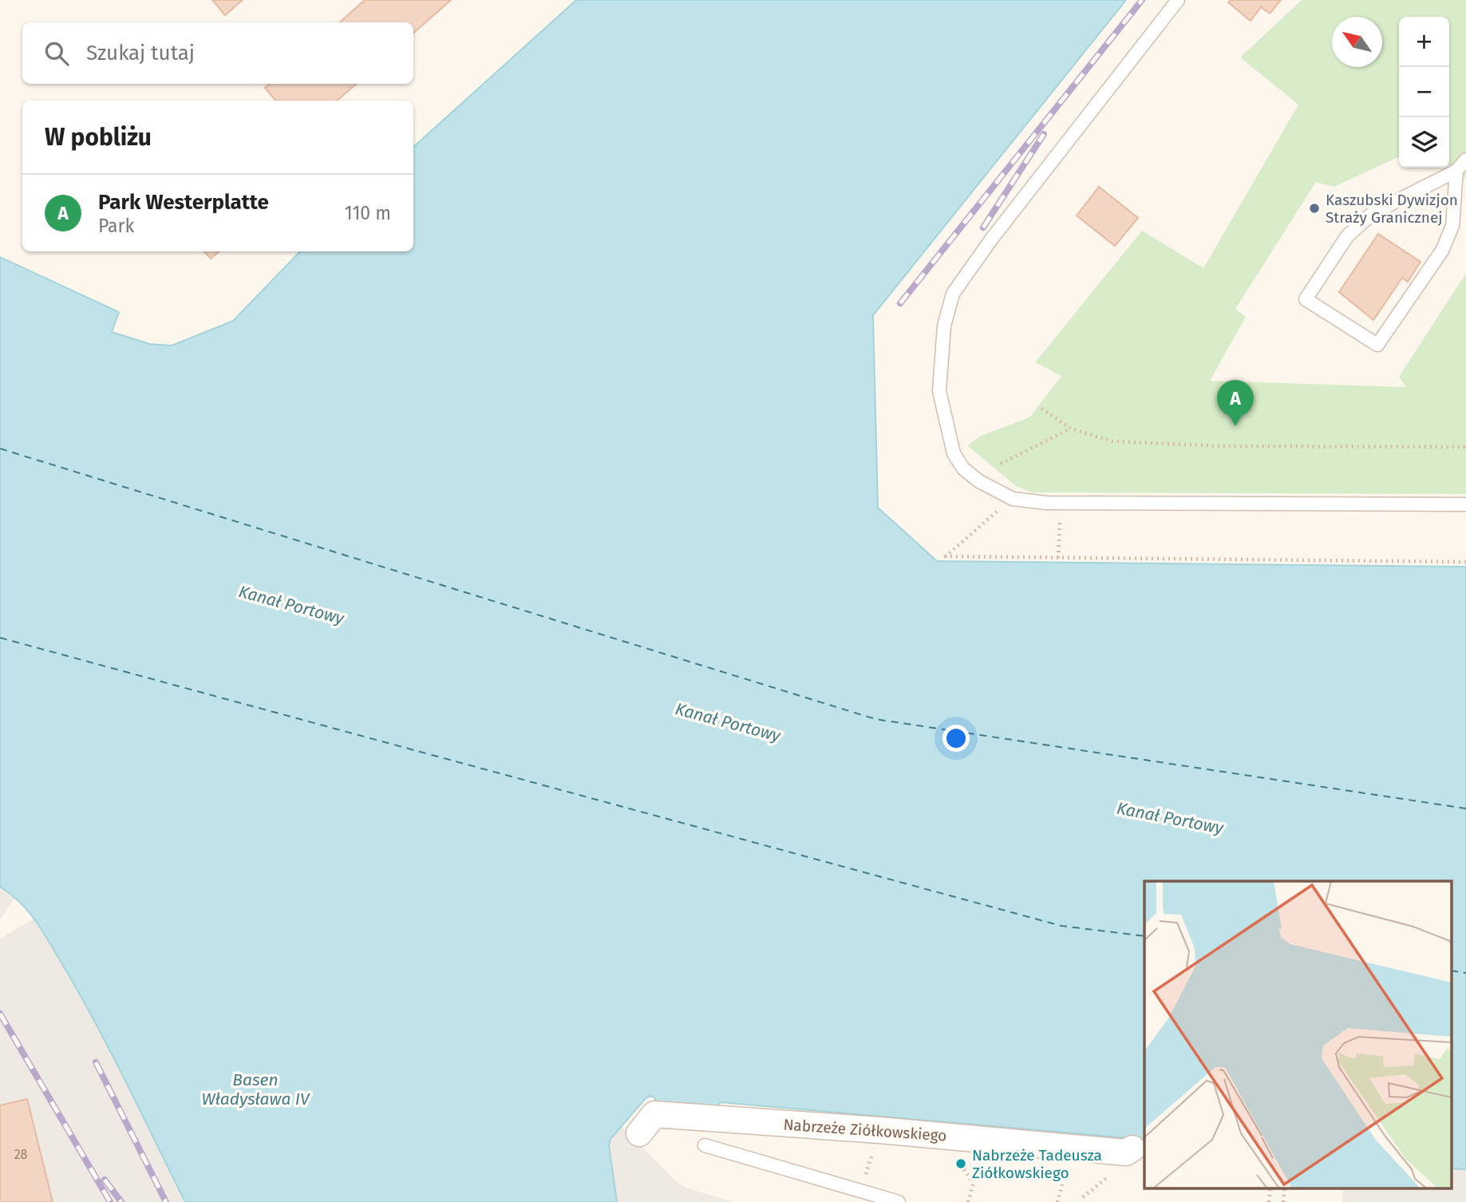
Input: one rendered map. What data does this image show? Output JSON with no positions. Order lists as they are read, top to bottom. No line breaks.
{"streets":{"street":["Nabrzeże Ziółkowskiego"]},"water":["Kanał Portowy","Basen Władysława IV"],"places":["Kaszubski Dywizjon Straży Granicznej","Nabrzeże Tadeusza Ziółkowskiego"],"house_numbers":["28"],"north":"top left","page":{"map_buttons":["+","−"],"search":"Szukaj tutaj","heading":"W pobliżu","list":[{"mark":"A","name":"Park Westerplatte","note":"Park","value":"110 m"}],"pins":"A"}}
